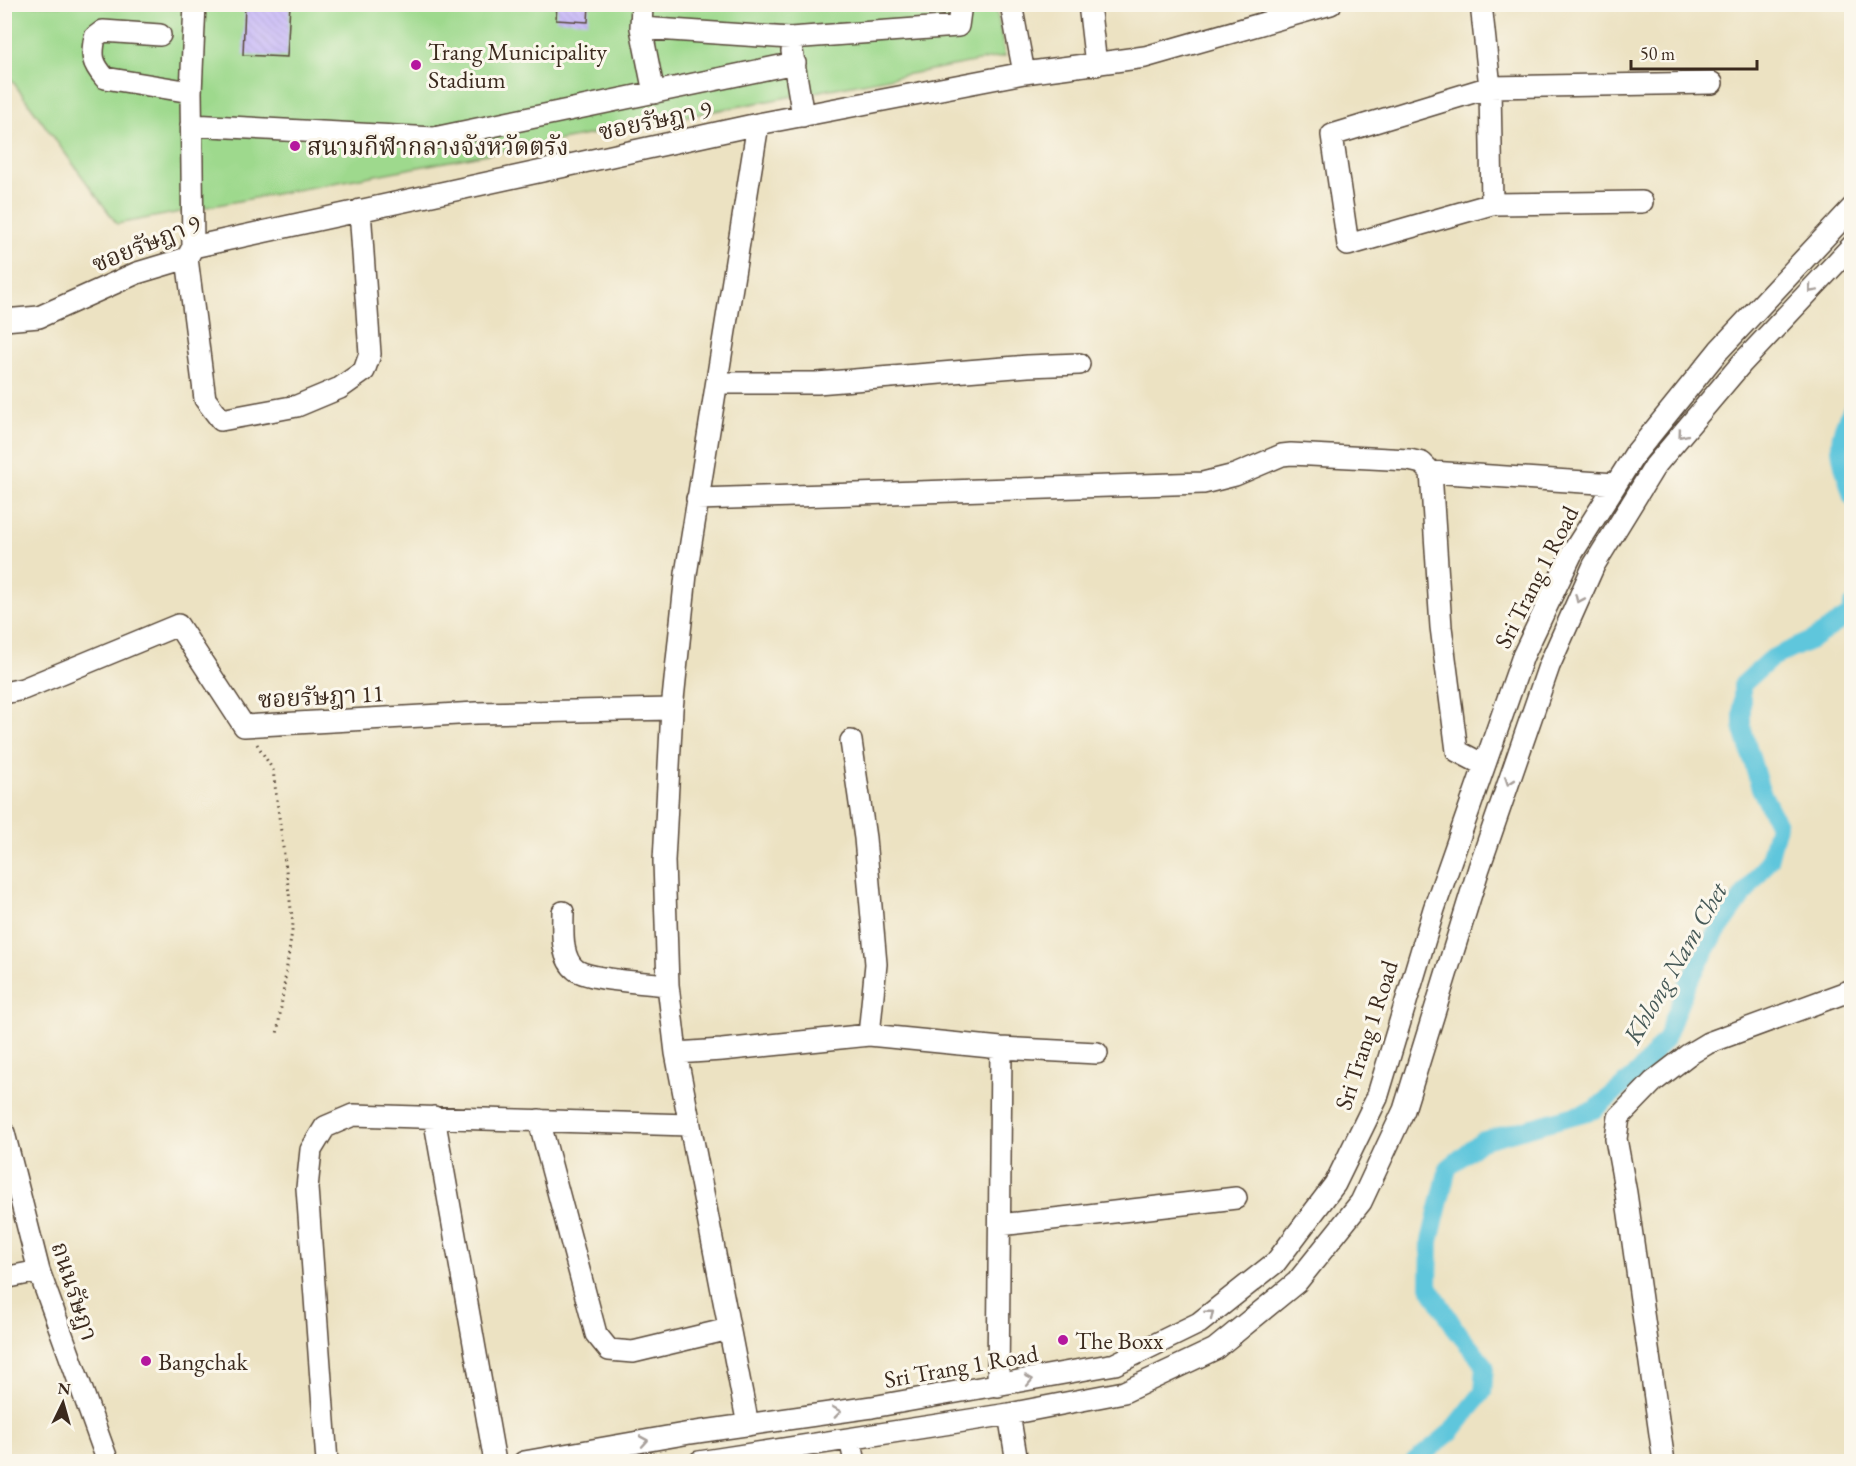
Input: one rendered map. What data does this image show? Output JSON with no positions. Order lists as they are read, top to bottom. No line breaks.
{"streets":{"street":["ซอยรัษฎา 9","Sri Trang 1 Road","ซอยรัษฎา 11","ถนนรัษฎา"]},"water":["Khlong Nam Chet"],"places":["Trang Municipality Stadium","สนามกีฬากลางจังหวัดตรัง","The Boxx","Bangchak"],"scale_bar":"50 m","north":"top"}
